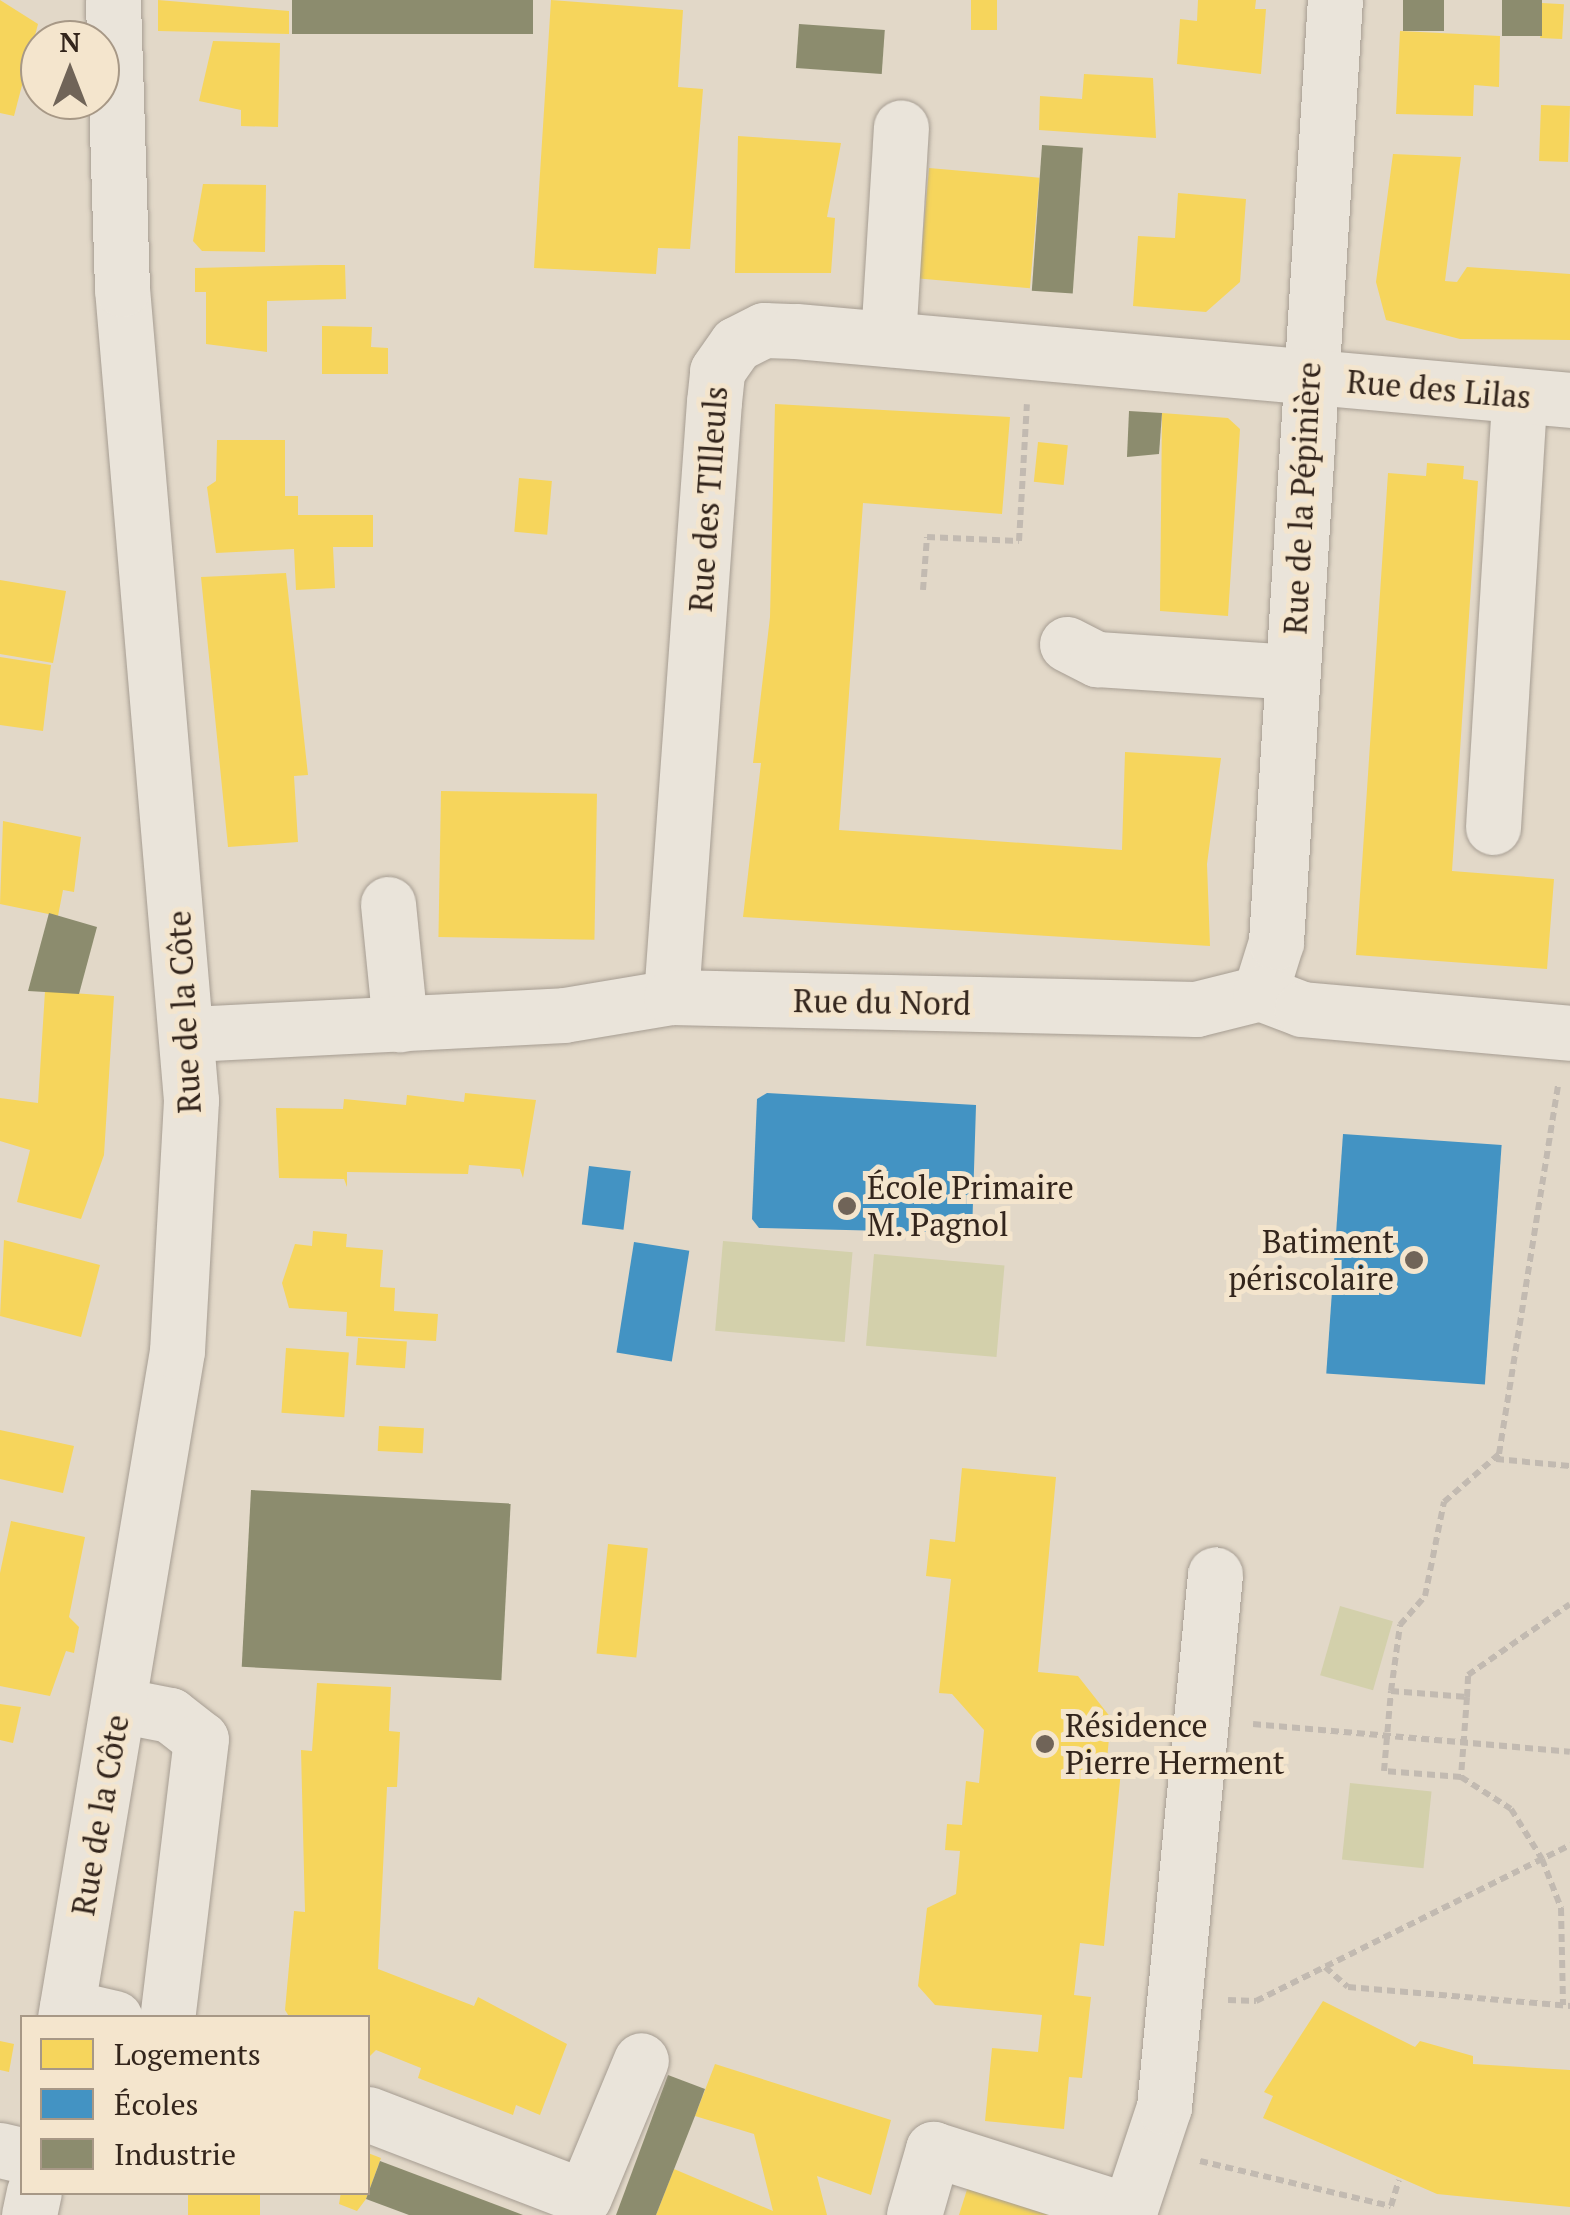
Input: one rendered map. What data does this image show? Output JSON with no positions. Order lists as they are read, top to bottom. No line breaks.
{"streets":{"street":["Rue des Lilas","Rue de la Pépinière","Rue des TIlleuls","Rue du Nord","Rue de la Côte"]},"crossings":[["Rue des Lilas","Rue de la Pépinière"],["Rue des Lilas","Rue des TIlleuls"],["Rue de la Pépinière","Rue des TIlleuls"],["Rue de la Pépinière","Rue du Nord"],["Rue des TIlleuls","Rue du Nord"],["Rue du Nord","Rue de la Côte"]],"places":["École Primaire M. Pagnol","Batiment périscolaire","Résidence Pierre Herment"],"legend":["Logements","Écoles","Industrie"],"north":"top"}
